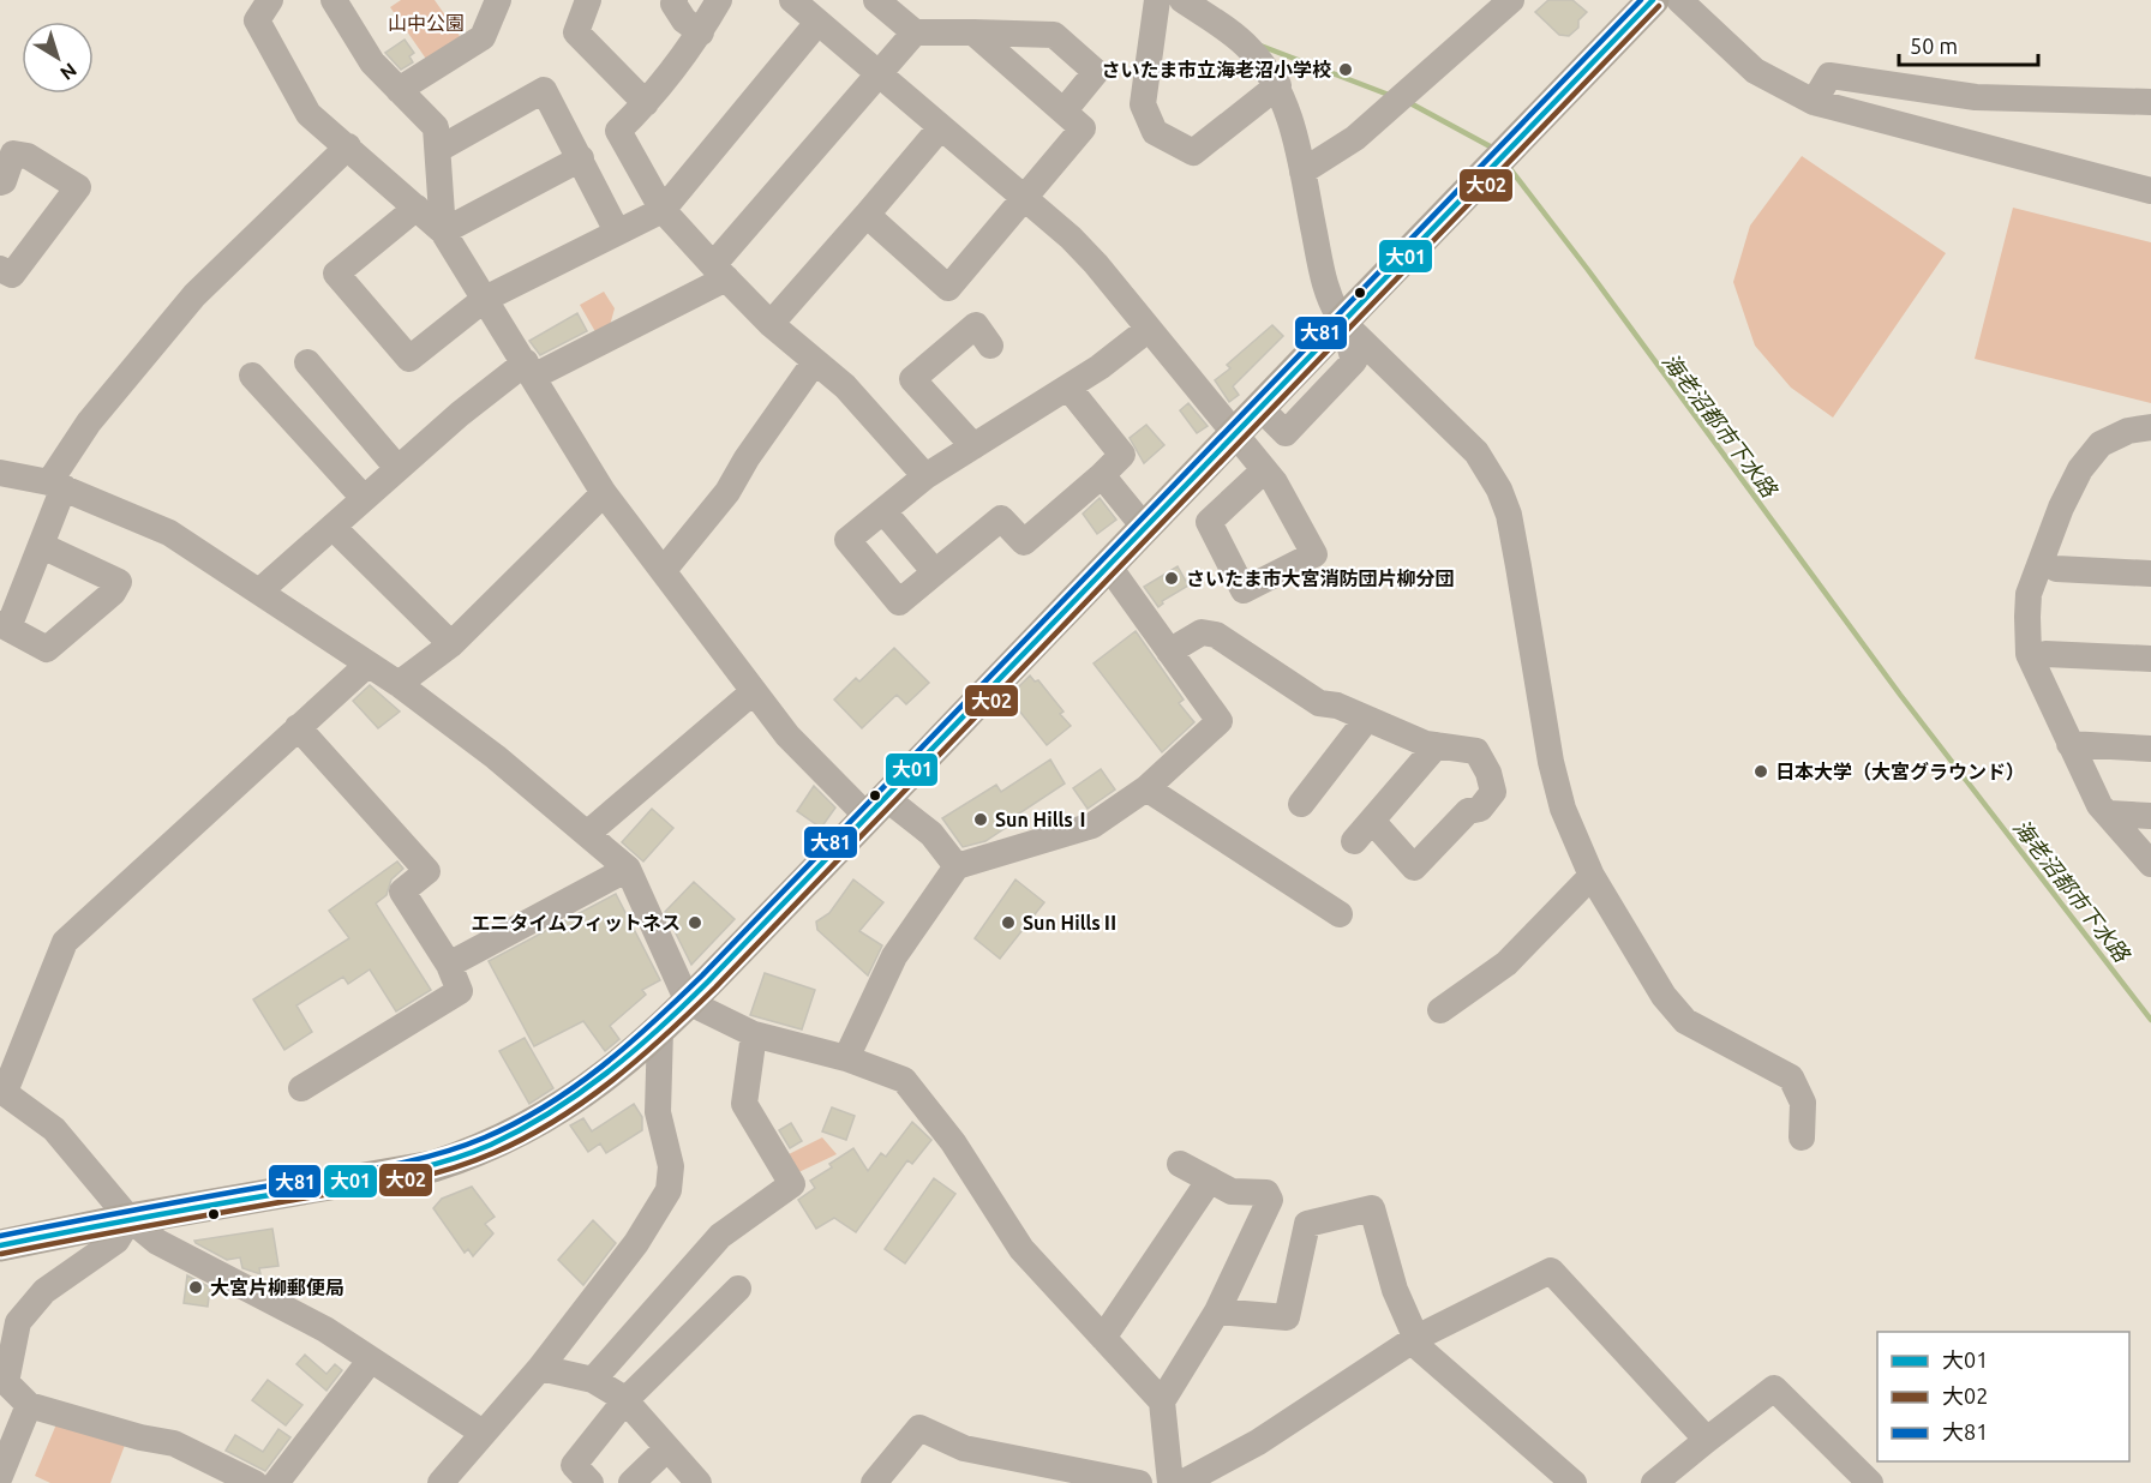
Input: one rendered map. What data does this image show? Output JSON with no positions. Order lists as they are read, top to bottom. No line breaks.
{"water":["海老沼都市下水路"],"parks":["山中公園"],"places":["さいたま市立海老沼小学校","さいたま市大宮消防団片柳分団","日本大学（大宮グラウンド）","Sun HillsⅠ","エニタイムフィットネス","Sun HillsⅡ","大宮片柳郵便局"],"lines":["transit line 大01","transit line 大81","transit line 大02"],"legend":["大01","大02","大81"],"scale_bar":"50 m","north":"bottom right"}
